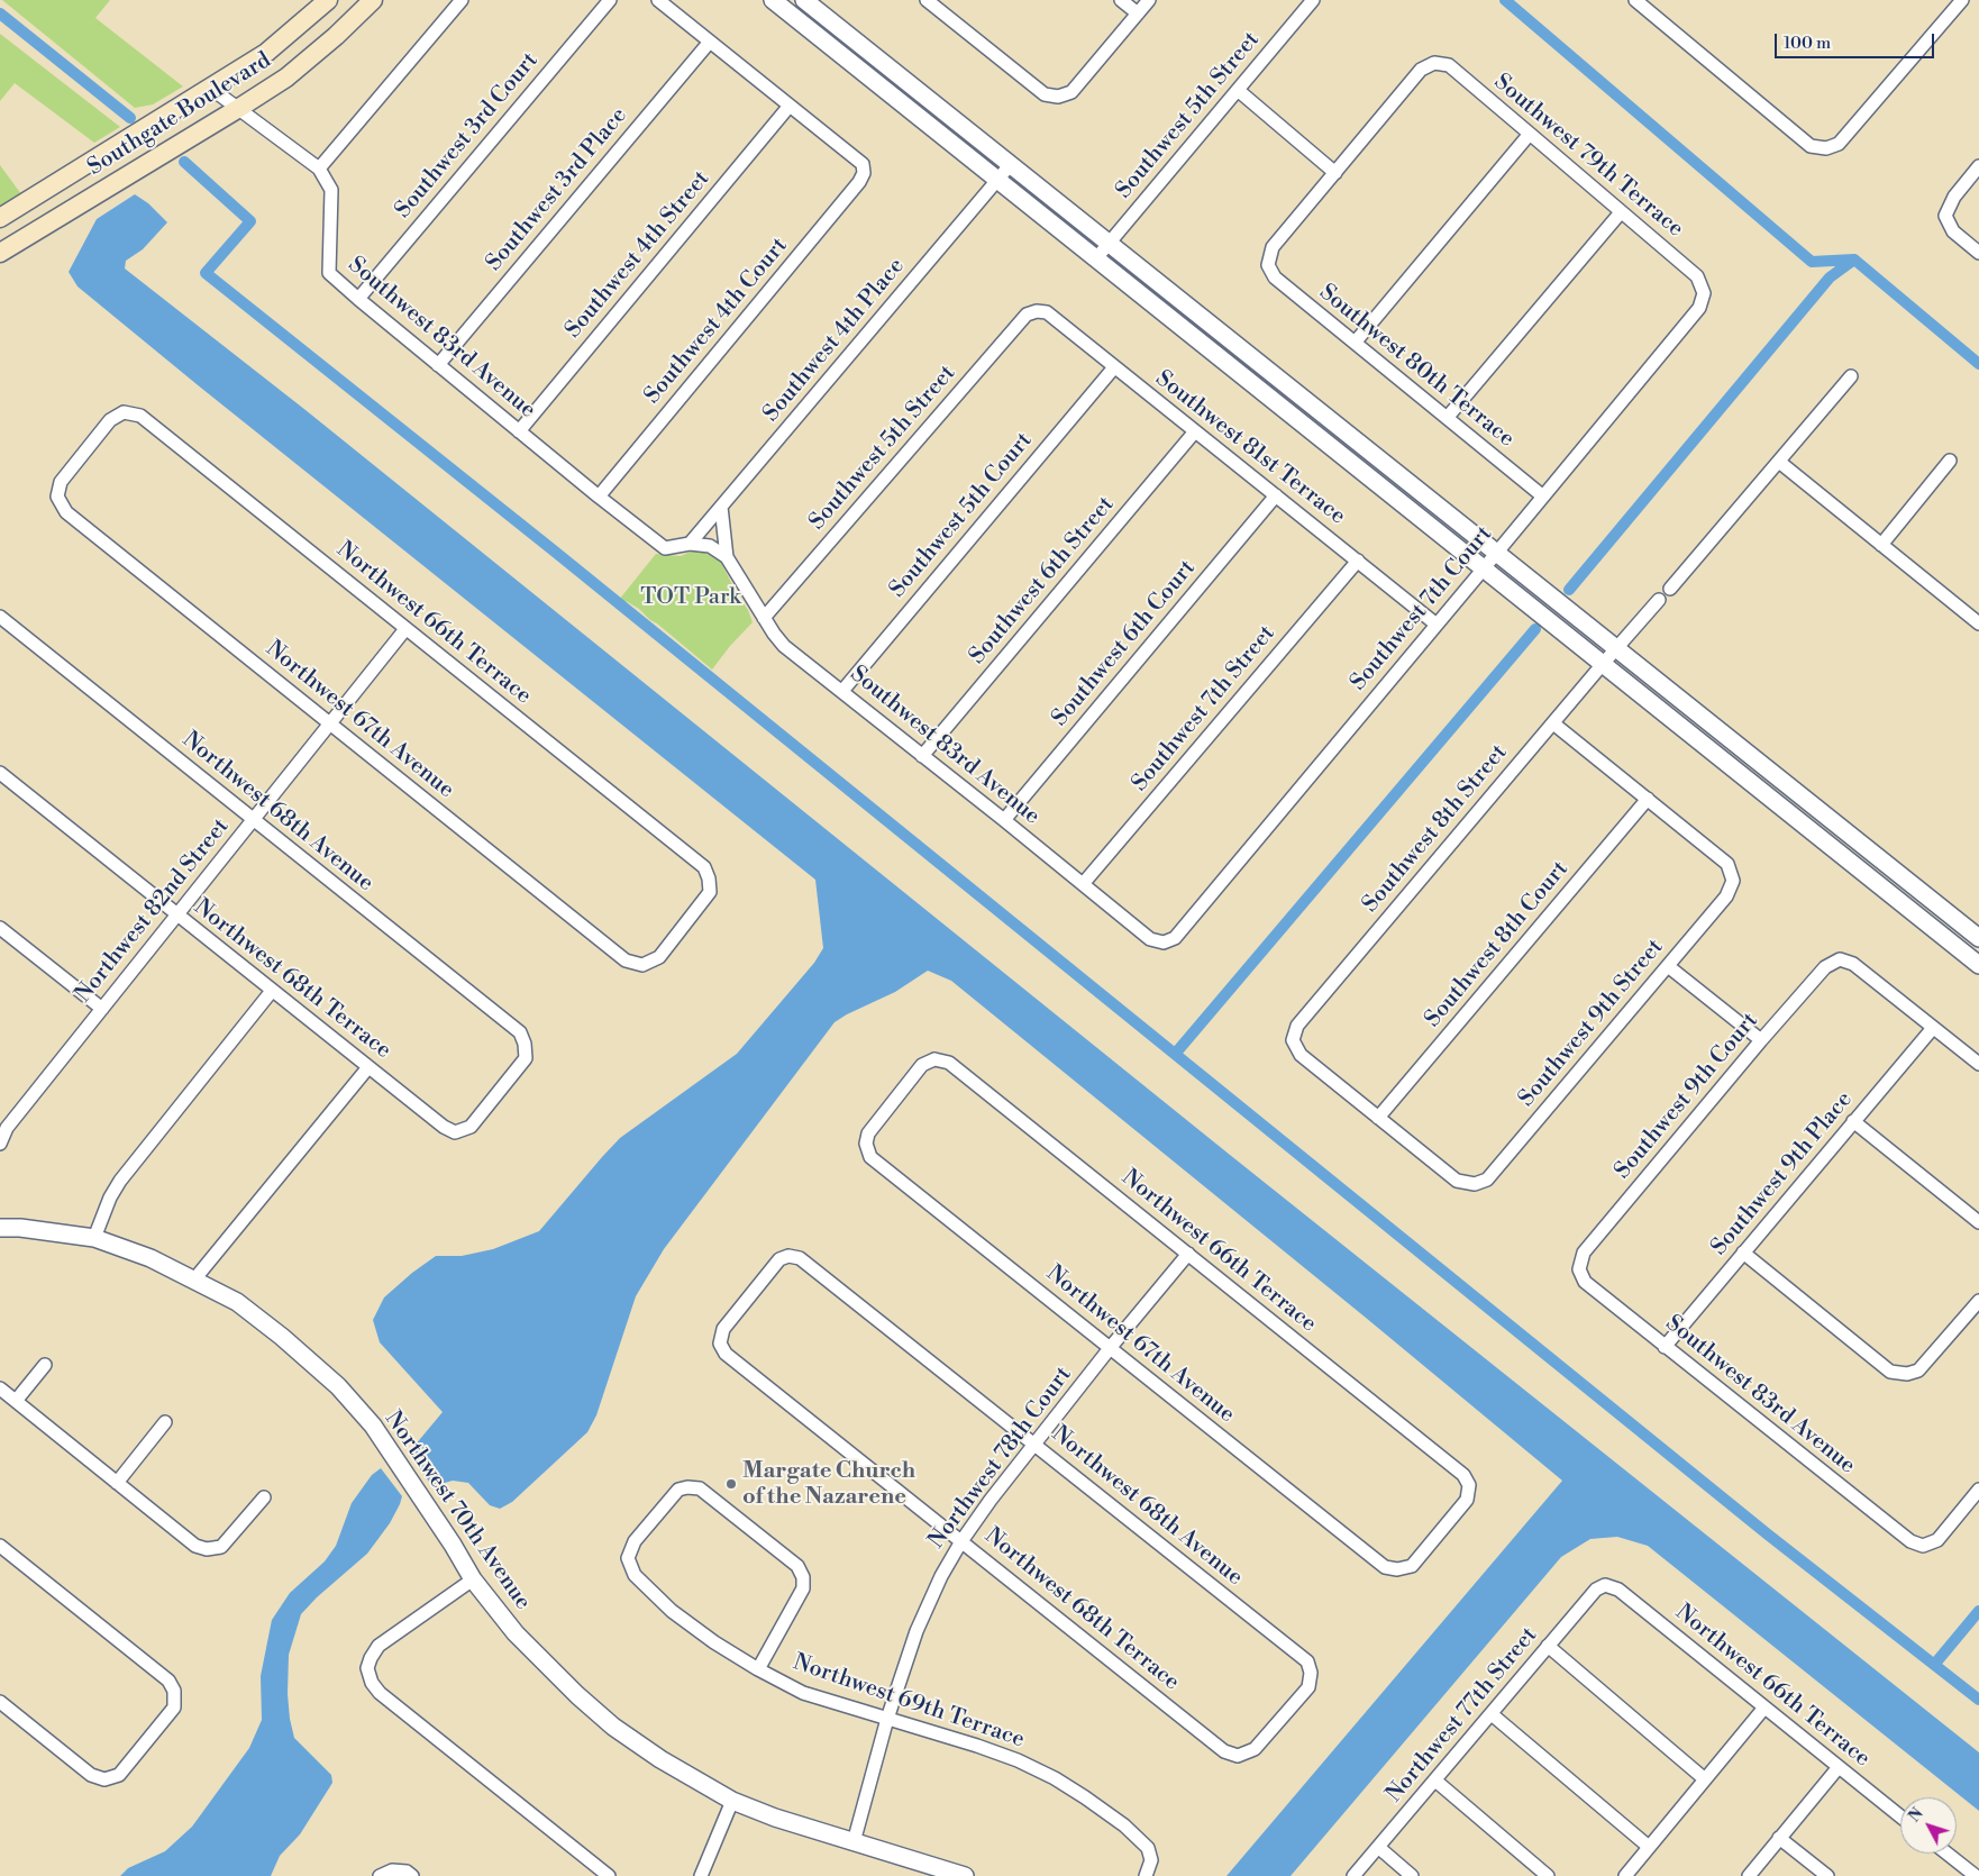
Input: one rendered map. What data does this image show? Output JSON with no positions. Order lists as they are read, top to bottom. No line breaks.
{"streets":{"main road":["Southgate Boulevard"],"street":["Southwest 5th Street","Southwest 3rd Court","Southwest 79th Terrace","Southwest 3rd Place","Southwest 4th Street","Southwest 4th Court","Southwest 83rd Avenue","Southwest 4th Place","Southwest 80th Terrace","Southwest 81st Terrace","Southwest 5th Court","Southwest 6th Street","Southwest 7th Court","Northwest 66th Terrace","Southwest 6th Court","Southwest 7th Street","Northwest 67th Avenue","Northwest 68th Avenue","Southwest 8th Street","Northwest 82nd Street","Southwest 8th Court","Northwest 68th Terrace","Southwest 9th Street","Southwest 9th Court","Southwest 9th Place","Northwest 78th Court","Northwest 70th Avenue","Northwest 69th Terrace","Northwest 77th Street"]},"crossings":[["Southgate Boulevard","Southwest 83rd Avenue"],["Southwest 5th Street","Southwest 83rd Avenue"],["Southwest 5th Street","Southwest 81st Terrace"],["Southwest 3rd Court","Southwest 83rd Avenue"],["Southwest 79th Terrace","Southwest 80th Terrace"],["Southwest 79th Terrace","Southwest 7th Court"],["Southwest 3rd Place","Southwest 83rd Avenue"],["Southwest 4th Street","Southwest 4th Court"],["Southwest 4th Street","Southwest 83rd Avenue"],["Southwest 4th Court","Southwest 83rd Avenue"],["Southwest 83rd Avenue","Southwest 4th Place"],["Southwest 83rd Avenue","Southwest 5th Court"],["Southwest 83rd Avenue","Southwest 6th Street"],["Southwest 83rd Avenue","Southwest 7th Court"],["Southwest 83rd Avenue","Southwest 6th Court"],["Southwest 83rd Avenue","Southwest 7th Street"],["Southwest 83rd Avenue","Southwest 9th Court"],["Southwest 83rd Avenue","Southwest 9th Place"],["Southwest 80th Terrace","Southwest 7th Court"],["Southwest 81st Terrace","Southwest 5th Court"],["Southwest 81st Terrace","Southwest 6th Street"],["Southwest 81st Terrace","Southwest 7th Court"],["Southwest 81st Terrace","Southwest 6th Court"],["Southwest 81st Terrace","Southwest 7th Street"],["Northwest 66th Terrace","Northwest 67th Avenue"],["Northwest 66th Terrace","Northwest 82nd Street"],["Northwest 66th Terrace","Northwest 78th Court"],["Northwest 66th Terrace","Northwest 77th Street"],["Northwest 67th Avenue","Northwest 82nd Street"],["Northwest 67th Avenue","Northwest 78th Court"],["Northwest 68th Avenue","Northwest 82nd Street"],["Northwest 68th Avenue","Northwest 68th Terrace"],["Northwest 68th Avenue","Northwest 78th Court"],["Southwest 8th Street","Southwest 8th Court"],["Southwest 8th Street","Southwest 9th Street"],["Northwest 82nd Street","Northwest 68th Terrace"],["Southwest 8th Court","Southwest 9th Street"],["Northwest 68th Terrace","Northwest 78th Court"],["Southwest 9th Court","Southwest 9th Place"],["Northwest 78th Court","Northwest 70th Avenue"],["Northwest 78th Court","Northwest 69th Terrace"]],"parks":["TOT Park"],"places":["Margate Church of the Nazarene"],"scale_bar":"100 m","north":"top left"}
